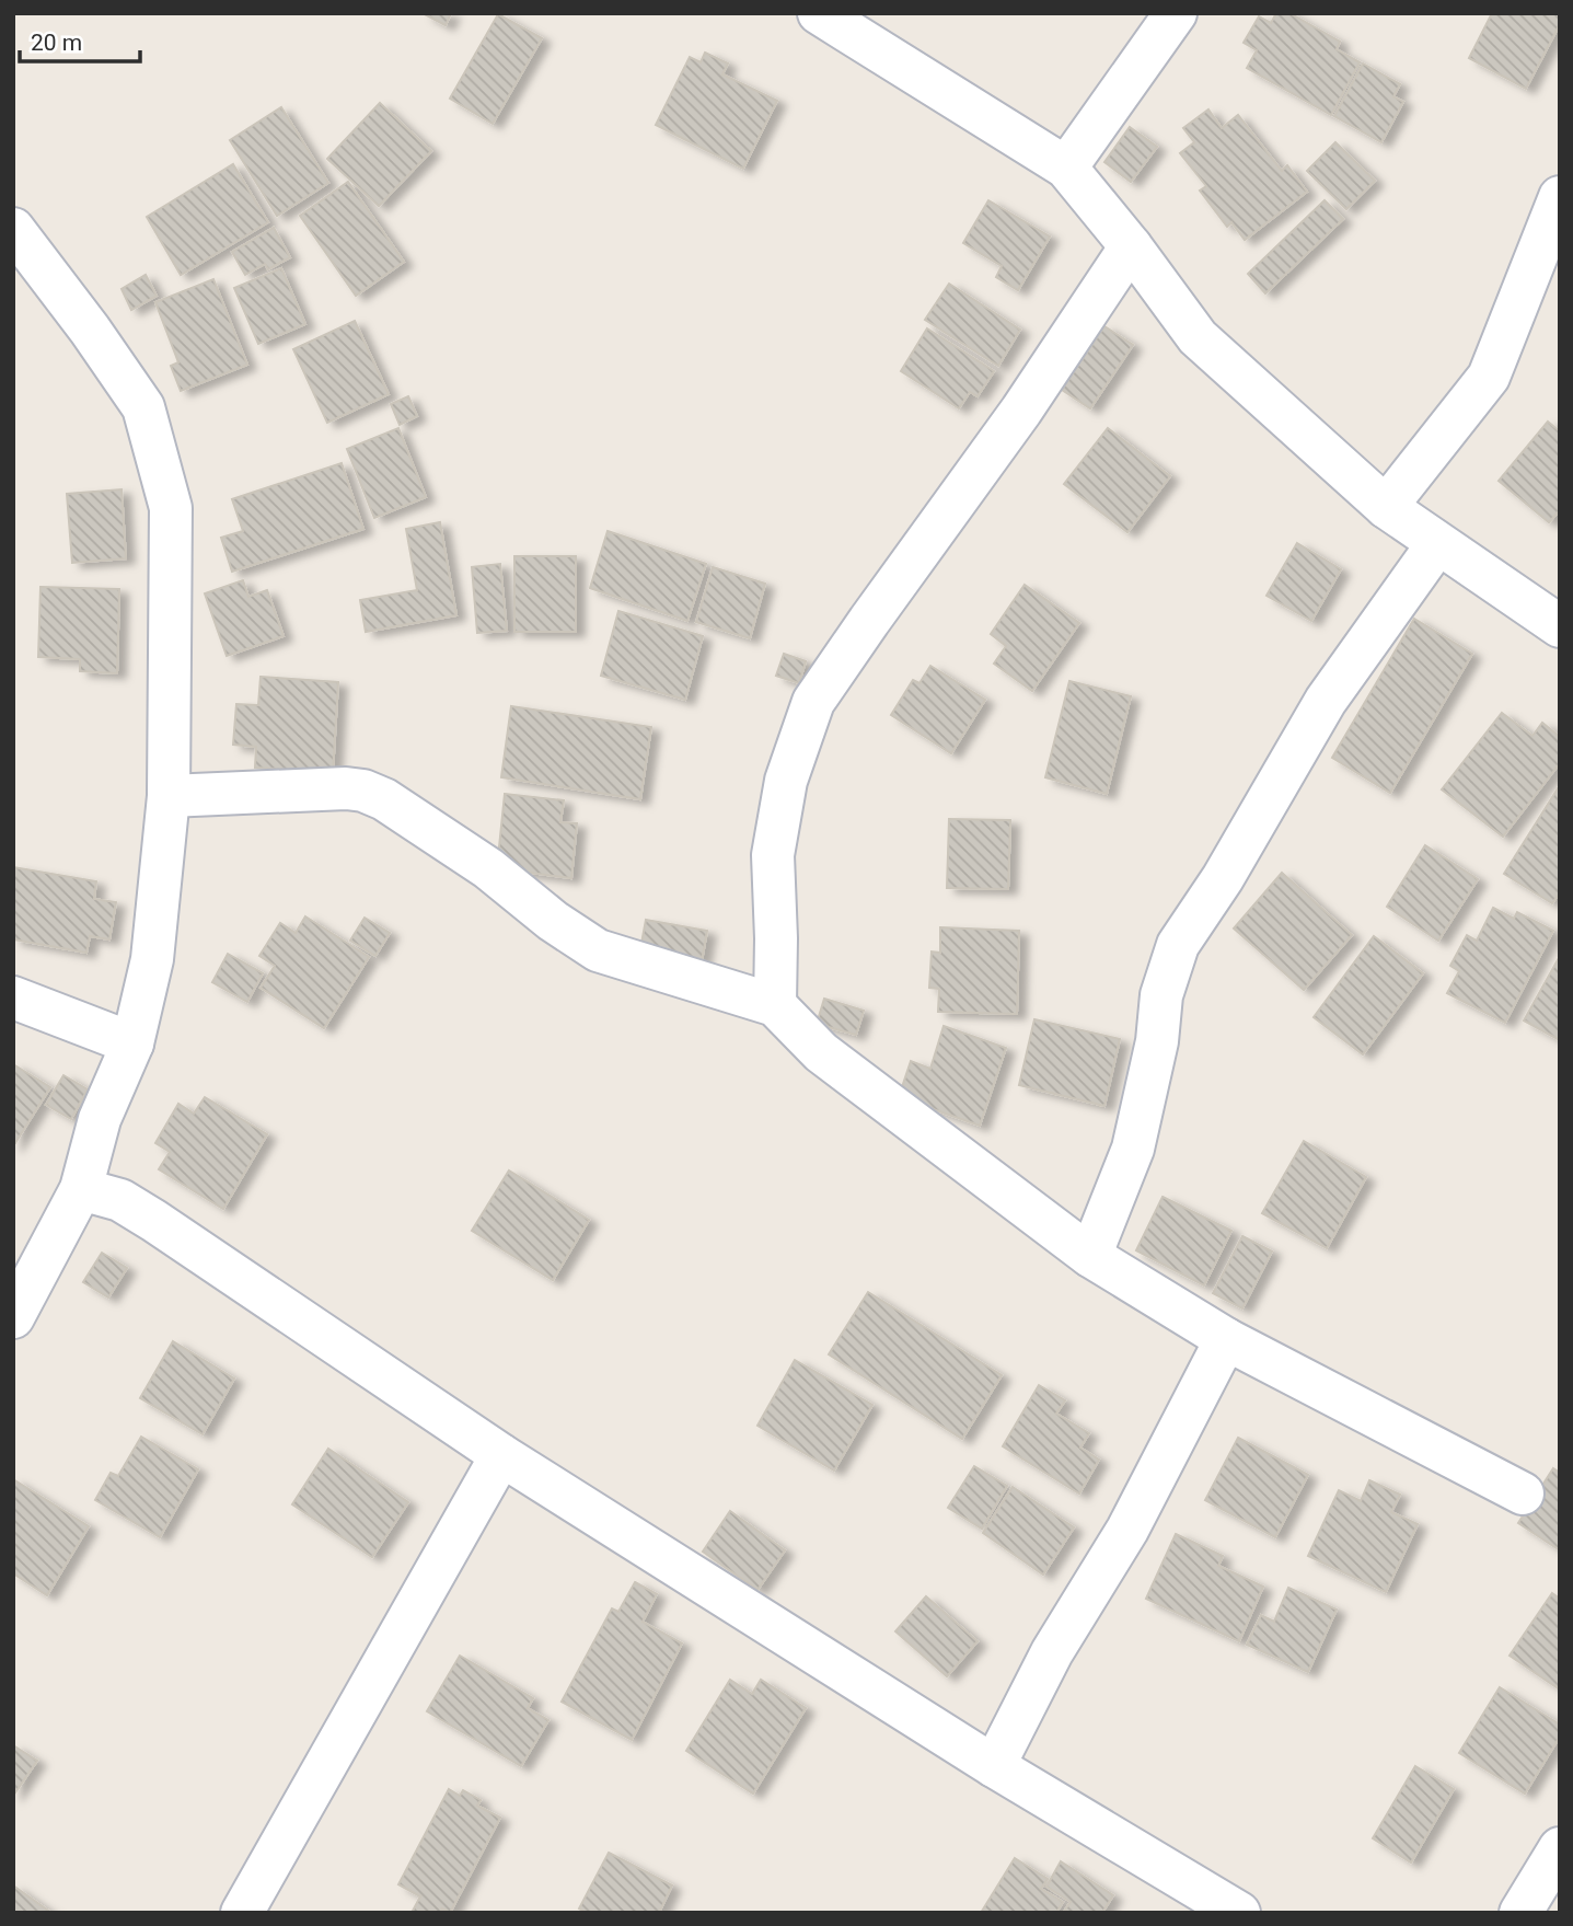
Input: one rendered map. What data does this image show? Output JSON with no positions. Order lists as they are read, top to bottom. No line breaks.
{"scale_bar":"20 m"}
